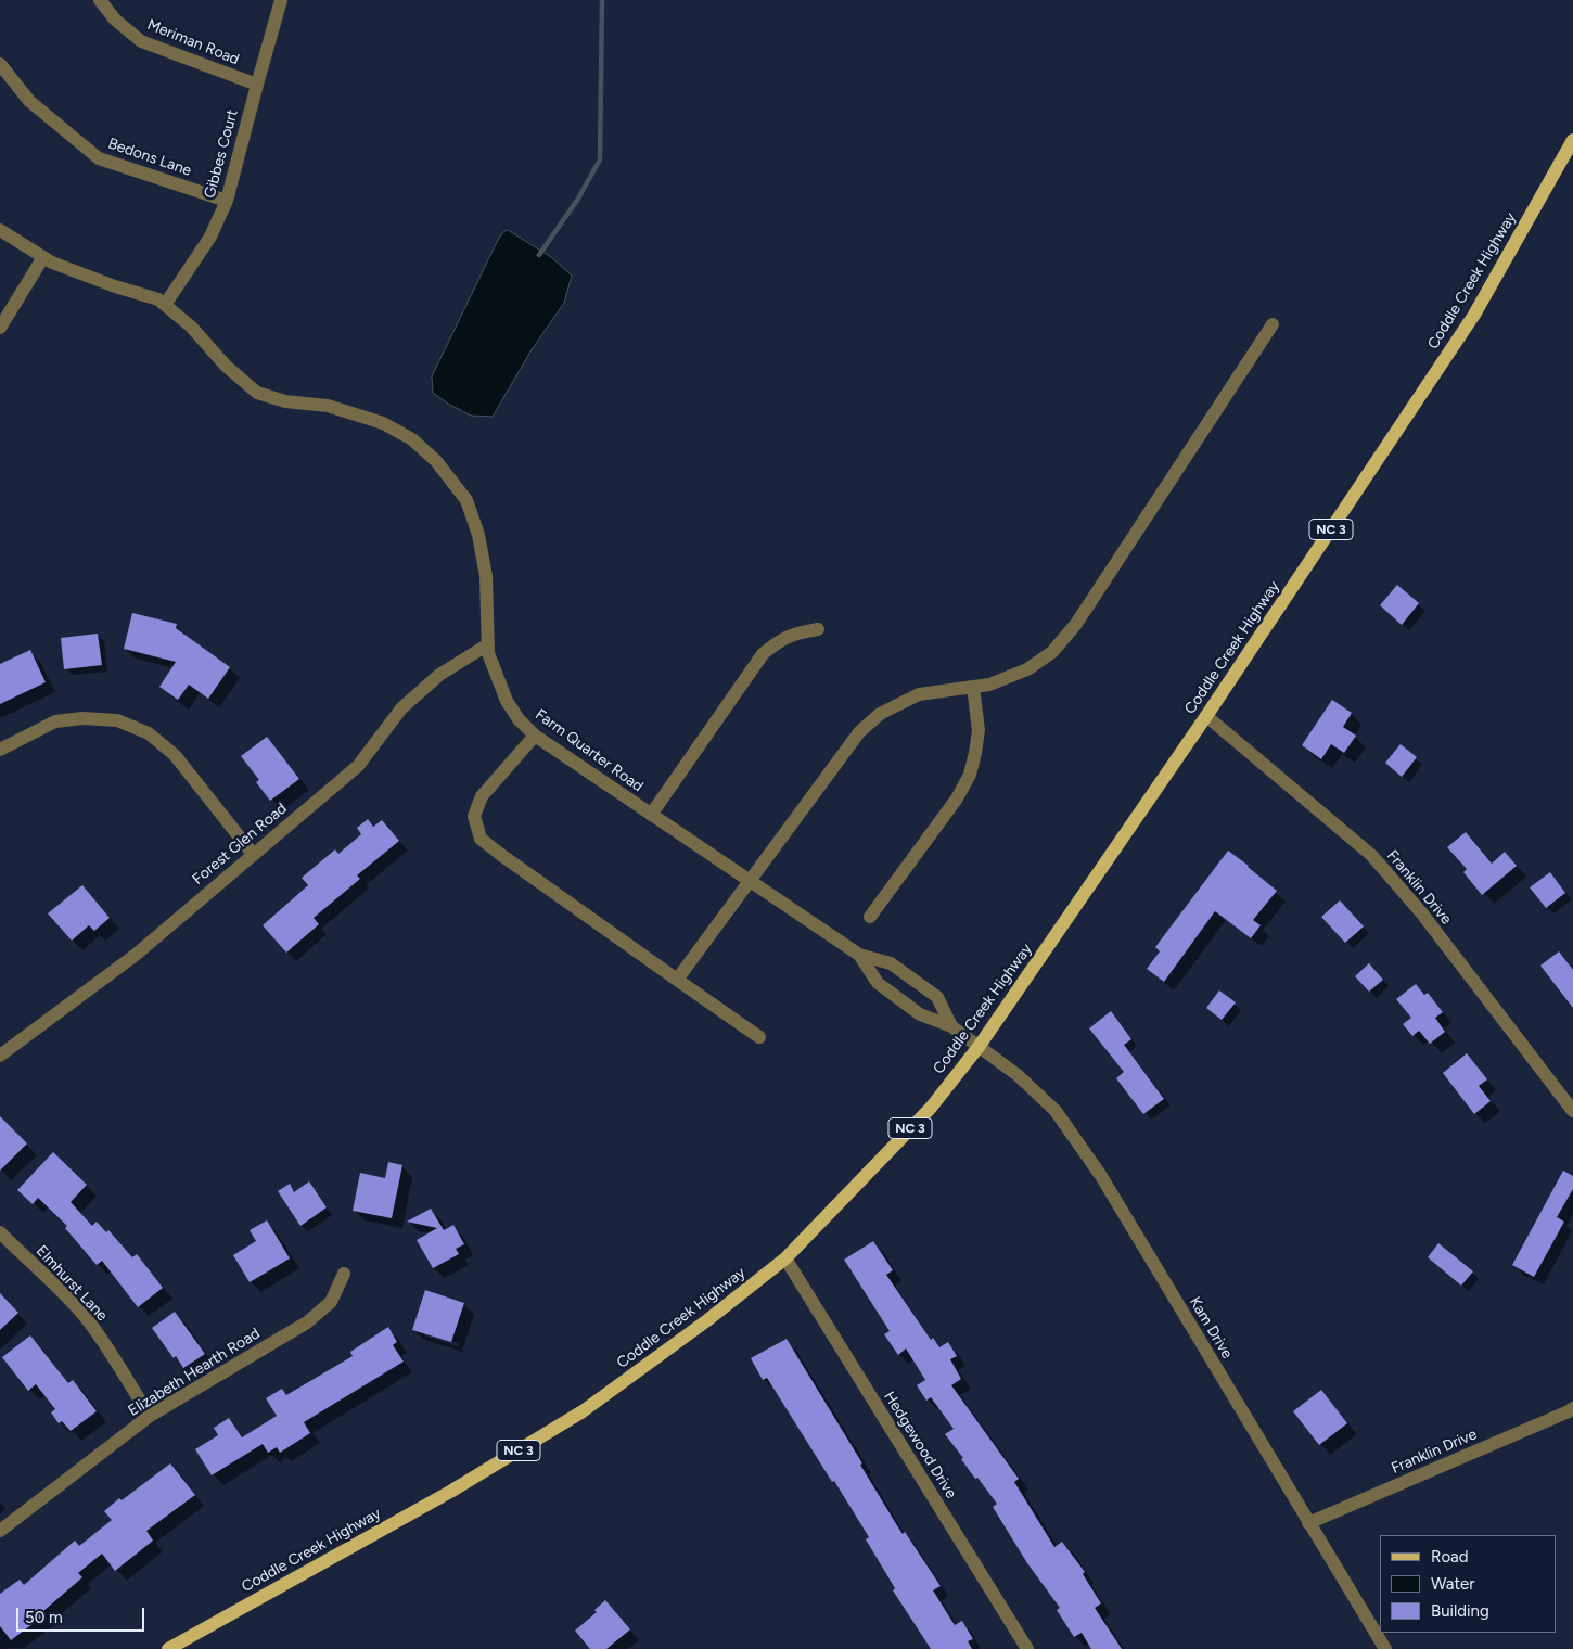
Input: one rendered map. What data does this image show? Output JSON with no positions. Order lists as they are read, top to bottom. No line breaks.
{"streets":{"main road":["Coddle Creek Highway","NC 3"],"street":["Meriman Road","Gibbes Court","Bedons Lane","Farm Quarter Road","Forest Glen Road","Franklin Drive","Elmhurst Lane","Kam Drive","Elizabeth Hearth Road","Hedgewood Drive"]},"crossings":[["Meriman Road","Gibbes Court"],["Gibbes Court","Bedons Lane"],["Gibbes Court","Farm Quarter Road"],["Coddle Creek Highway","Farm Quarter Road"],["Coddle Creek Highway","Franklin Drive"],["Coddle Creek Highway","Kam Drive"],["Coddle Creek Highway","Hedgewood Drive"],["Farm Quarter Road","Forest Glen Road"],["Farm Quarter Road","Kam Drive"],["Franklin Drive","Kam Drive"],["Elmhurst Lane","Elizabeth Hearth Road"]],"legend":["Road","Water","Building"],"scale_bar":"50 m"}
